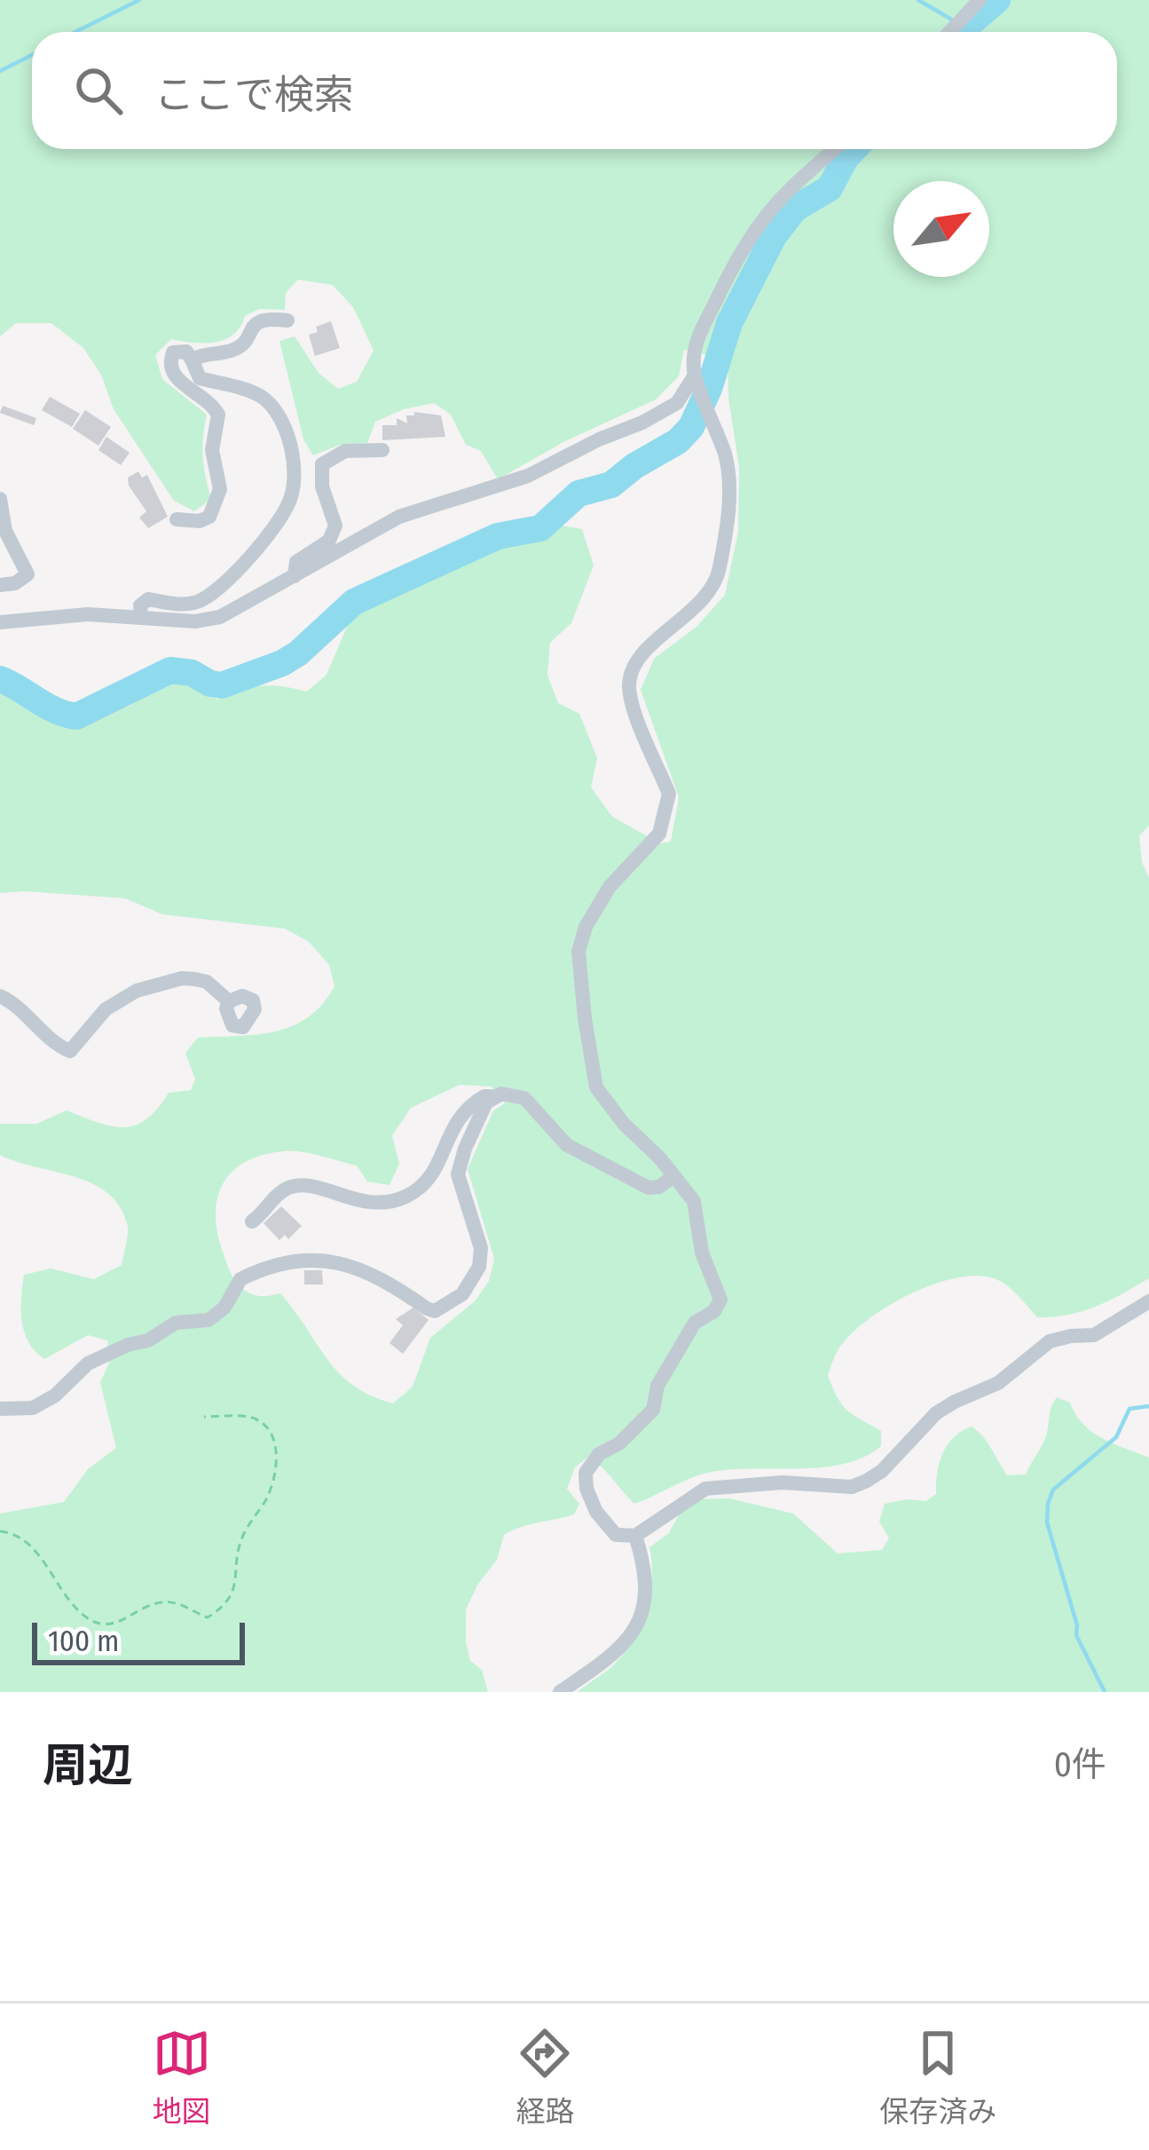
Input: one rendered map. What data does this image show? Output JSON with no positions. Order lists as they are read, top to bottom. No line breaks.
{"scale_bar":"100 m","north":"top right","page":{"search":"ここで検索","scale":"100 m","heading":["周辺","0件"],"nav":["地図","経路","保存済み"]}}
